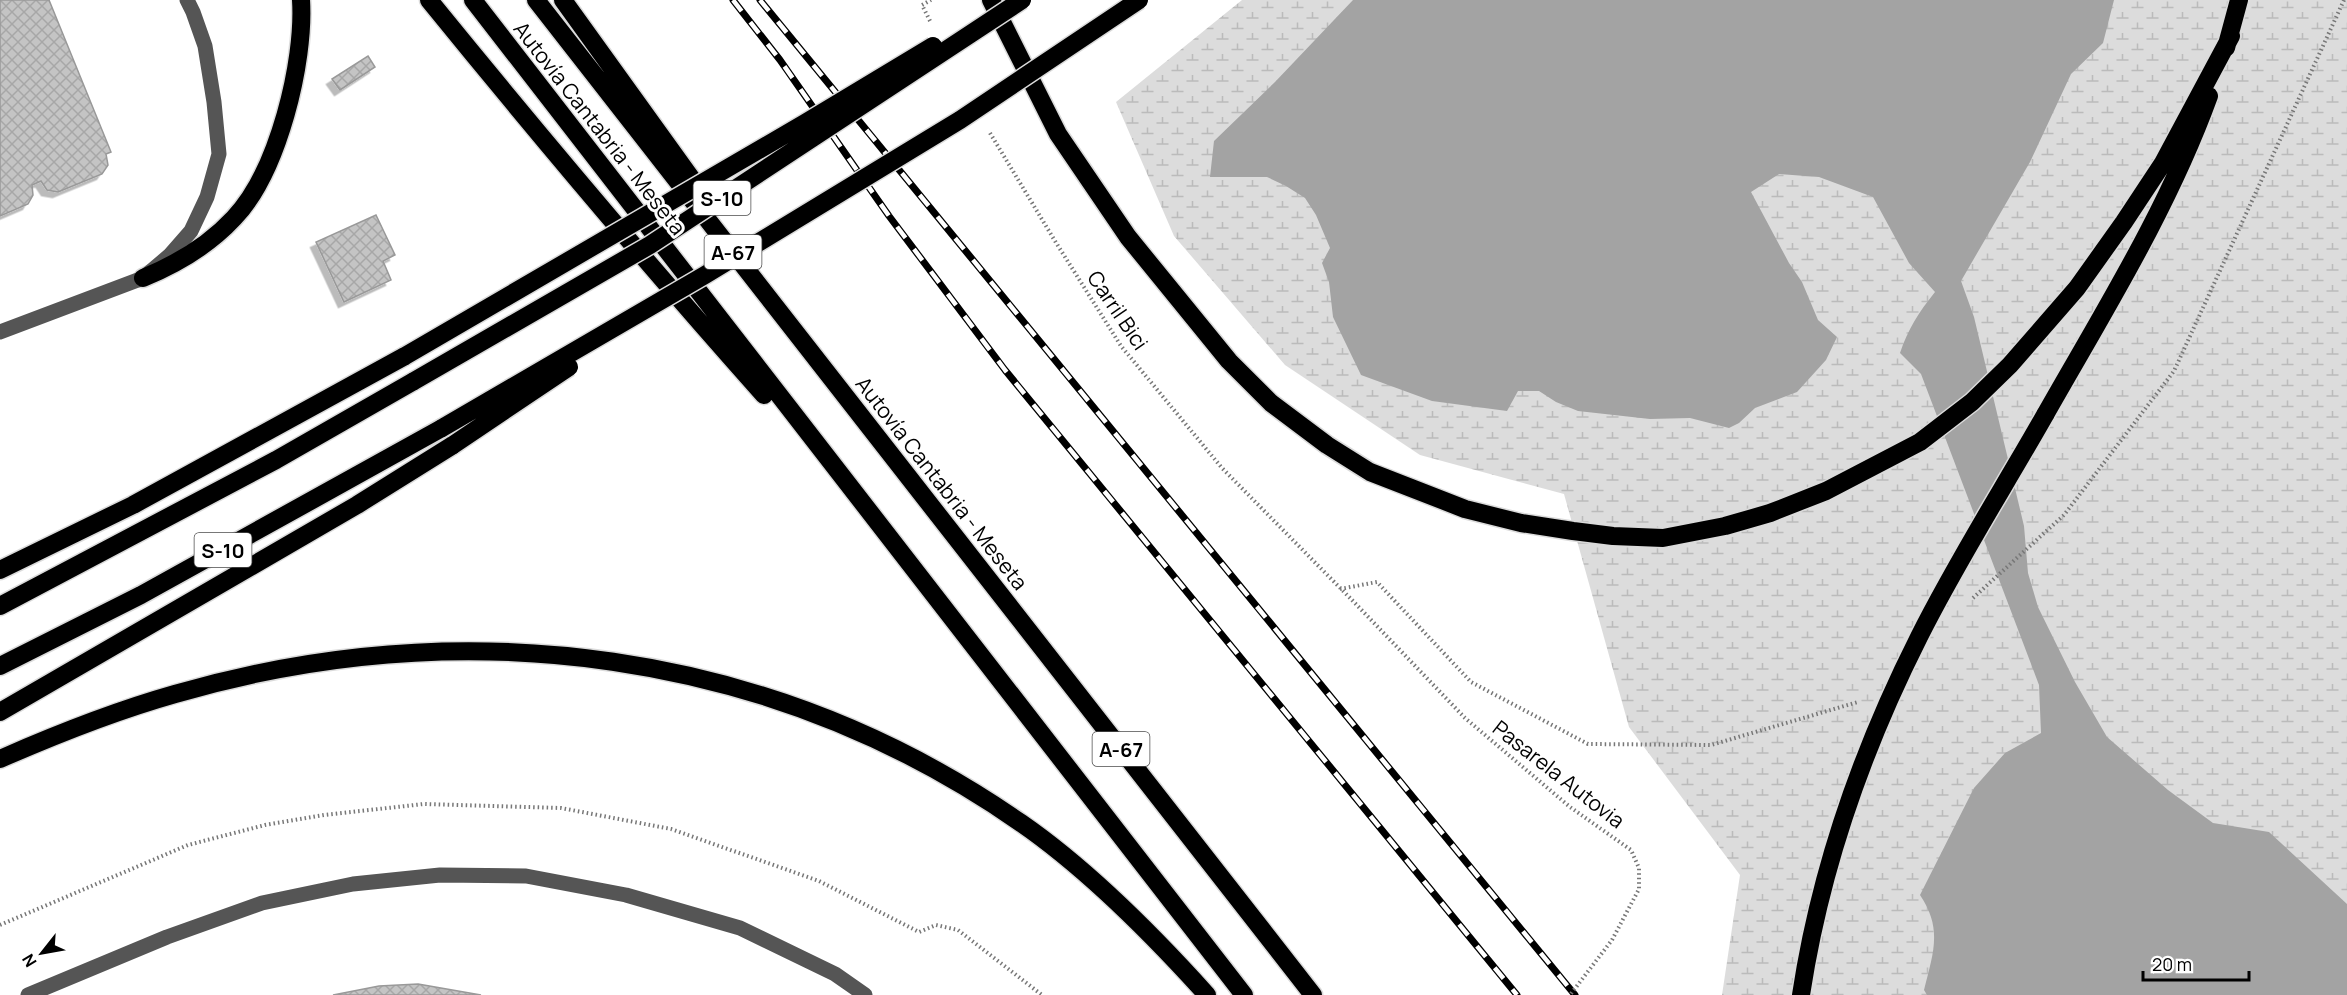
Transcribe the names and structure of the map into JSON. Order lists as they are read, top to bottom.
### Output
{
  "streets": {
    "highway": ["Autovía Cantabria - Meseta", "S-10", "A-67"],
    "path": ["Carril Bici", "Pasarela Autovia"]
  },
  "crossings": [
    ["Carril Bici", "Pasarela Autovia"]
  ],
  "scale_bar": "20 m",
  "north": "bottom left"
}
